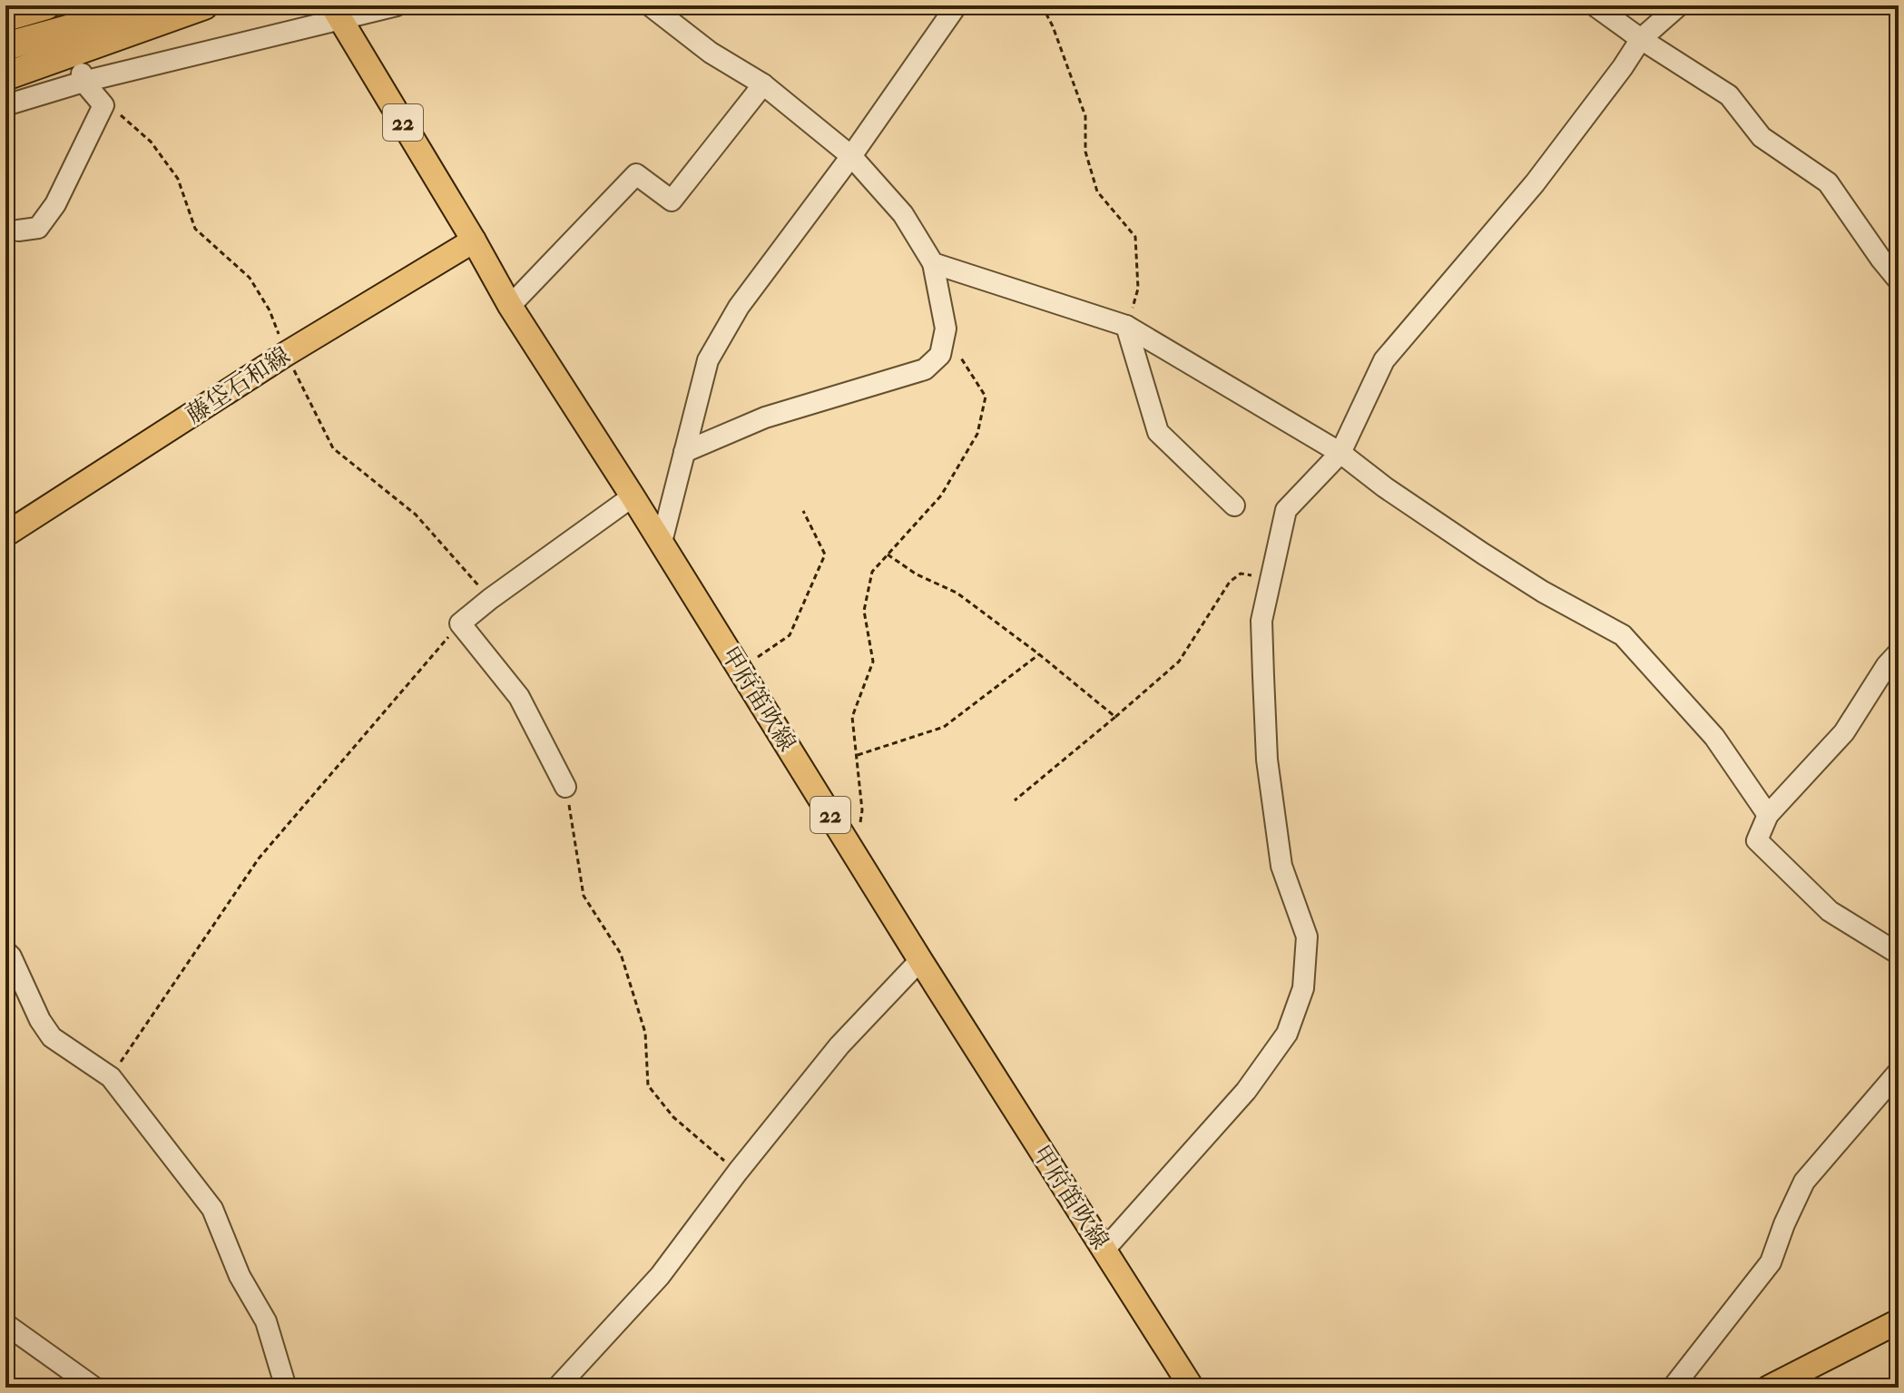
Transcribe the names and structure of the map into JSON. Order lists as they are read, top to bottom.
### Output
{
  "streets": {
    "main road": ["22", "藤垈石和線", "甲府笛吹線"]
  },
  "crossings": [
    ["藤垈石和線", "甲府笛吹線"]
  ]
}
